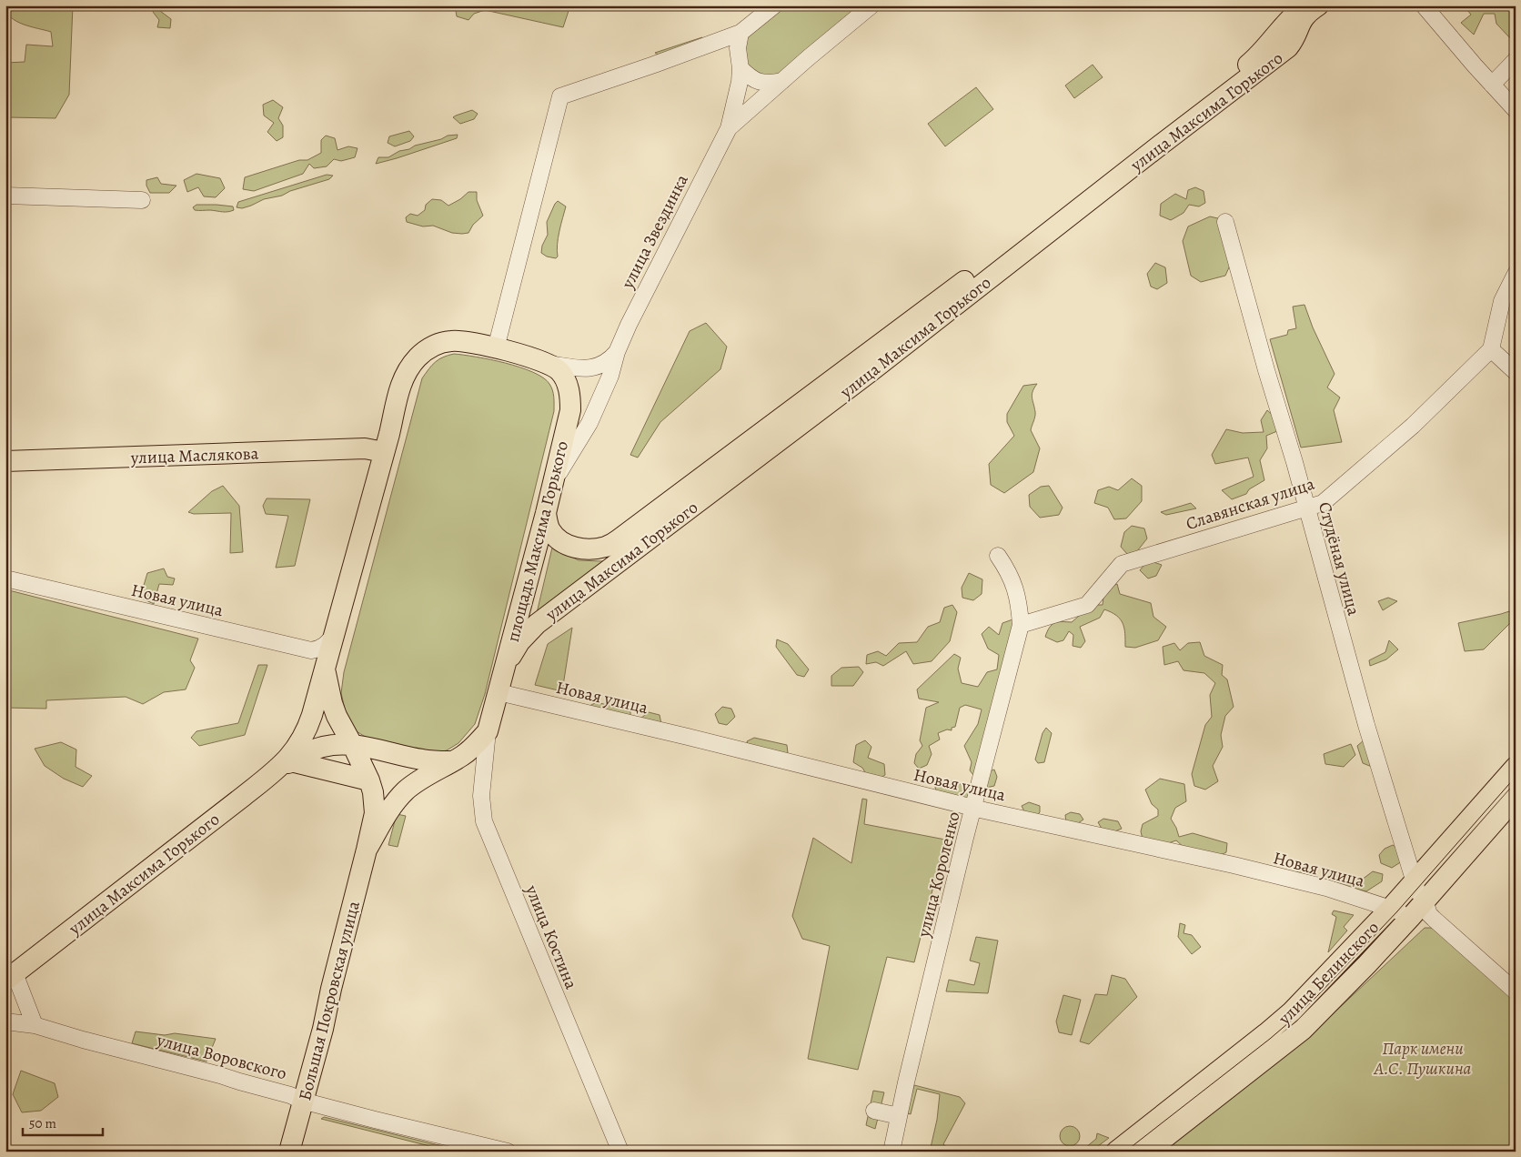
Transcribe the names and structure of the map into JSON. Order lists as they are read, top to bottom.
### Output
{
  "streets": {
    "main road": [
      "улица Максима Горького",
      "улица Маслякова",
      "площадь Максима Горького",
      "улица Белинского",
      "Большая Покровская улица"
    ],
    "street": [
      "улица Звездинка",
      "Славянская улица",
      "Студёная улица",
      "Новая улица",
      "улица Короленко",
      "улица Костина",
      "улица Воровского"
    ]
  },
  "crossings": [
    ["улица Максима Горького", "площадь Максима Горького"],
    ["улица Звездинка", "площадь Максима Горького"],
    ["улица Маслякова", "площадь Максима Горького"],
    ["Славянская улица", "Студёная улица"],
    ["Славянская улица", "улица Короленко"],
    ["площадь Максима Горького", "Новая улица"],
    ["площадь Максима Горького", "улица Костина"],
    ["площадь Максима Горького", "Большая Покровская улица"],
    ["Студёная улица", "Новая улица"],
    ["Студёная улица", "улица Белинского"],
    ["Новая улица", "улица Короленко"],
    ["Новая улица", "улица Белинского"],
    ["Большая Покровская улица", "улица Воровского"]
  ],
  "parks": ["Парк имени А.С. Пушкина"],
  "scale_bar": "50 m"
}
